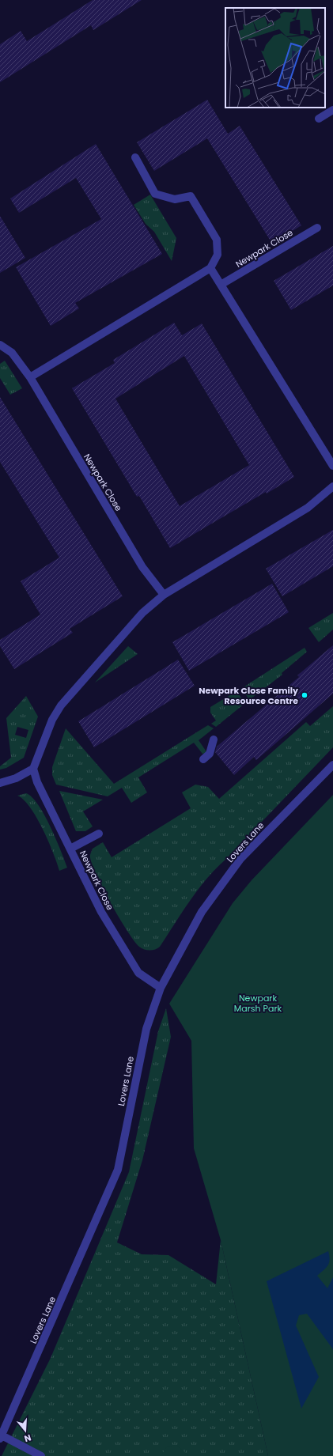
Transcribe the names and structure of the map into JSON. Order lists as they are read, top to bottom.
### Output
{
  "streets": {
    "street": ["Newpark Close", "Lovers Lane"]
  },
  "crossings": [
    ["Newpark Close", "Lovers Lane"]
  ],
  "parks": ["Newpark Marsh Park"],
  "places": ["Newpark Close Family Resource Centre"],
  "north": "bottom"
}
